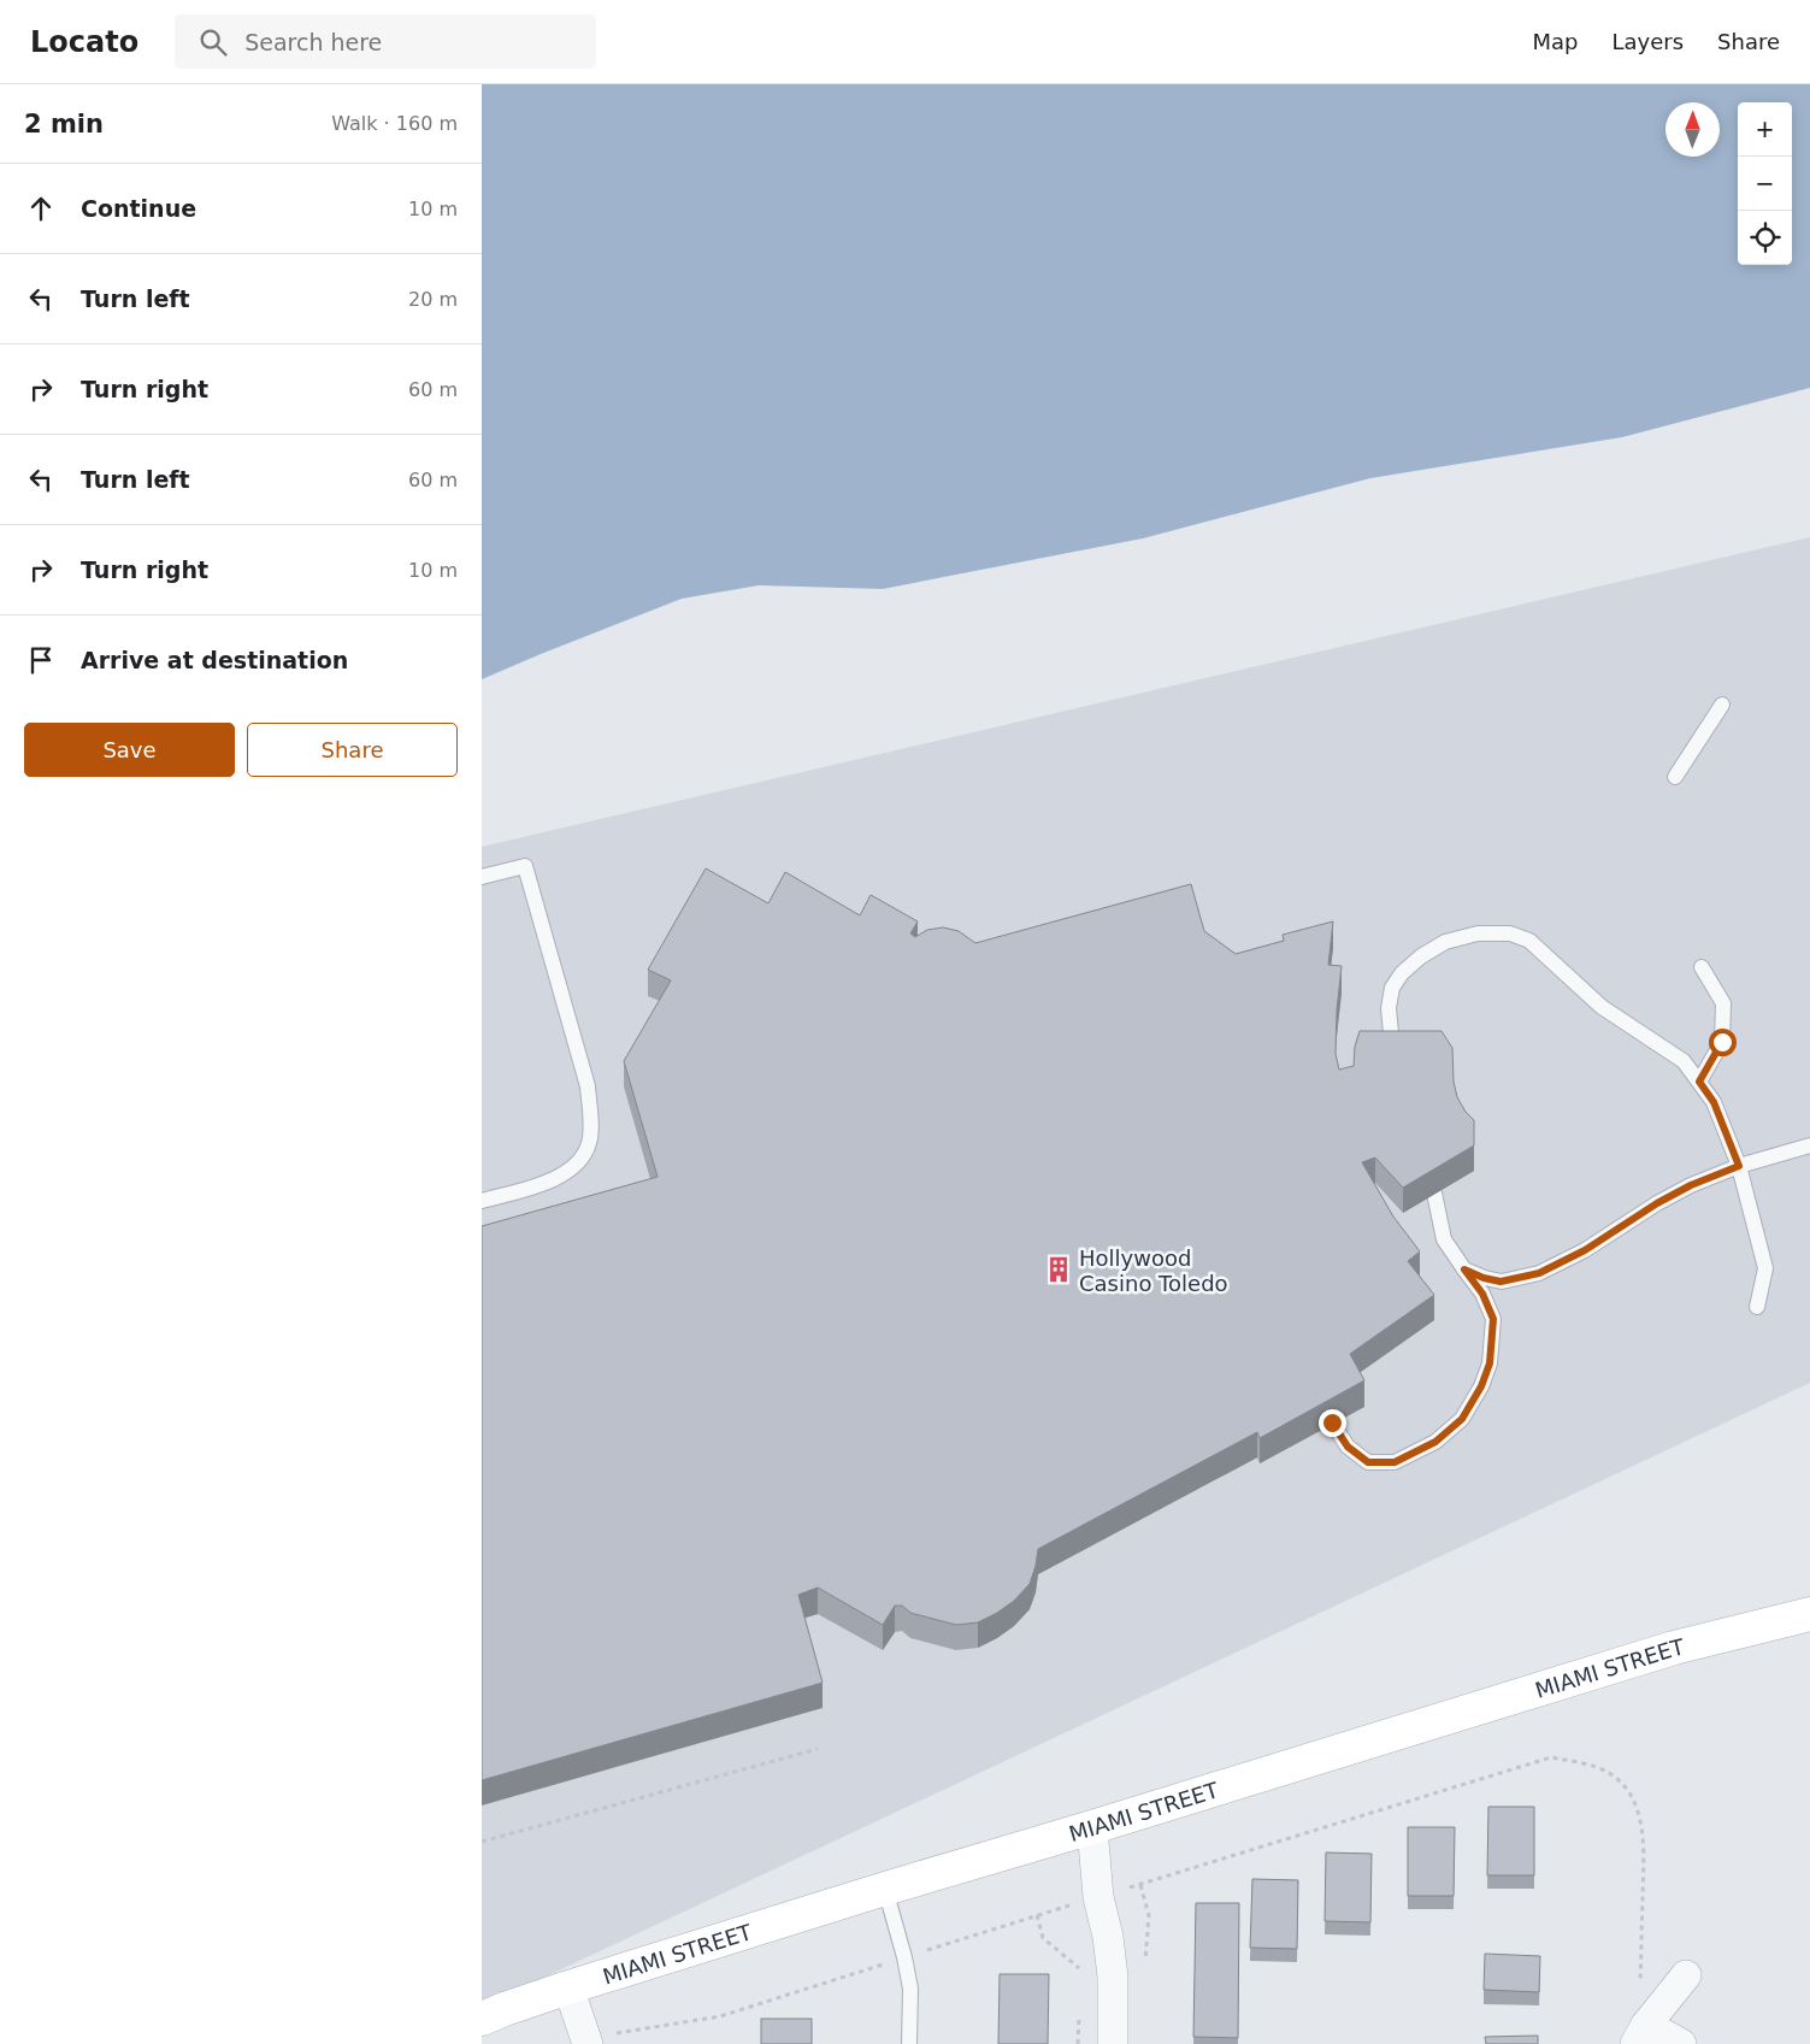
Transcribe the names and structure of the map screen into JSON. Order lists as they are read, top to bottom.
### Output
{
  "streets": {
    "main road": ["MIAMI STREET"]
  },
  "places": {
    "building": ["Hollywood Casino Toledo"]
  },
  "north": "top",
  "page": {
    "header": "Locato",
    "search": "Search here",
    "nav": ["Map", "Layers", "Share"],
    "heading": ["2 min", "Walk · 160 m"],
    "map_buttons": ["+", "−"],
    "list": [
      ["Continue", "10 m"],
      ["Turn left", "20 m"],
      ["Turn right", "60 m"],
      ["Turn left", "60 m"],
      ["Turn right", "10 m"],
      "Arrive at destination"
    ],
    "buttons": ["Save", "Share"]
  }
}
